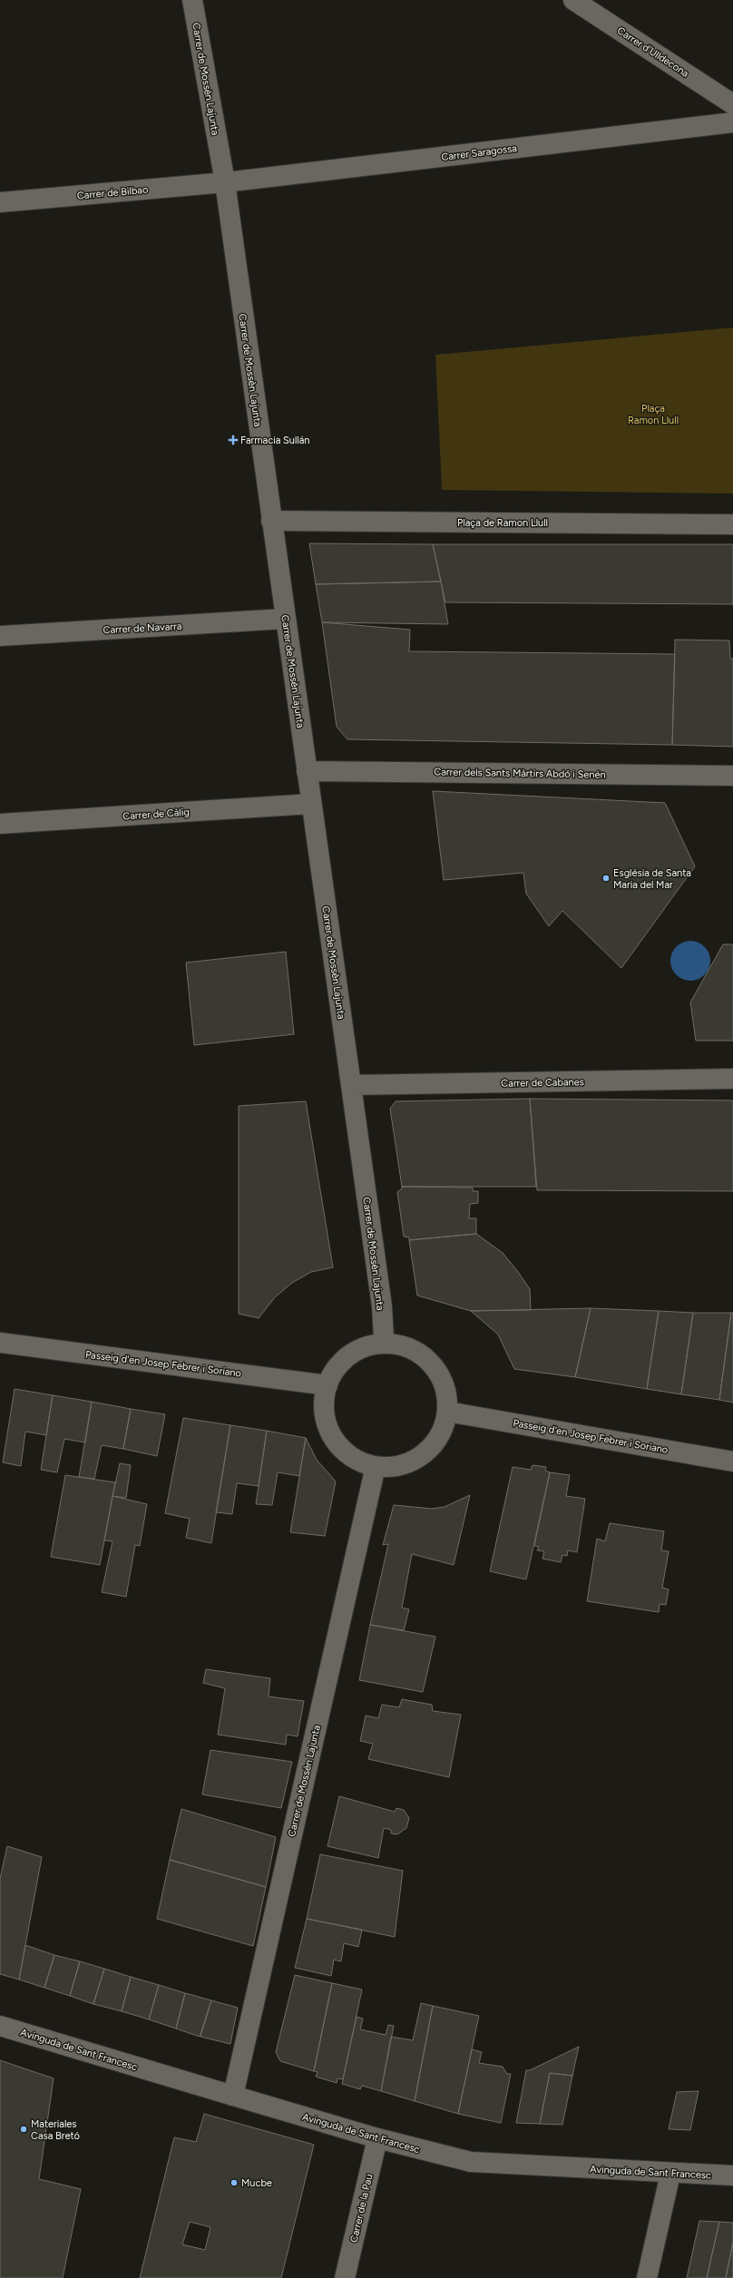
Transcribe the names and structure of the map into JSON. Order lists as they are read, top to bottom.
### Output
{
  "streets": {
    "street": [
      "Carrer d'Ulldecona",
      "Carrer de Mossèn Lajunta",
      "Carrer Saragossa",
      "Carrer de Bilbao",
      "Plaça de Ramon Llull",
      "Carrer de Navarra",
      "Carrer dels Sants Màrtirs Abdó i Senén",
      "Carrer de Càlig",
      "Carrer de Cabanes",
      "Passeig d'en Josep Febrer i Soriano",
      "Avinguda de Sant Francesc",
      "Carrer de la Pau"
    ]
  },
  "crossings": [
    ["Carrer de Mossèn Lajunta", "Carrer Saragossa"],
    ["Carrer de Mossèn Lajunta", "Carrer de Bilbao"],
    ["Carrer de Mossèn Lajunta", "Plaça de Ramon Llull"],
    ["Carrer de Mossèn Lajunta", "Carrer de Navarra"],
    ["Carrer de Mossèn Lajunta", "Carrer dels Sants Màrtirs Abdó i Senén"],
    ["Carrer de Mossèn Lajunta", "Carrer de Càlig"],
    ["Carrer de Mossèn Lajunta", "Carrer de Cabanes"],
    ["Carrer de Mossèn Lajunta", "Passeig d'en Josep Febrer i Soriano"],
    ["Carrer de Mossèn Lajunta", "Avinguda de Sant Francesc"],
    ["Carrer Saragossa", "Carrer de Bilbao"],
    ["Avinguda de Sant Francesc", "Carrer de la Pau"]
  ],
  "parks": ["Plaça Ramon Llull"],
  "places": {
    "health": ["Farmacia Sullán"],
    "other": ["Església de Santa Maria del Mar", "Materiales Casa Bretó", "Mucbe"]
  }
}
